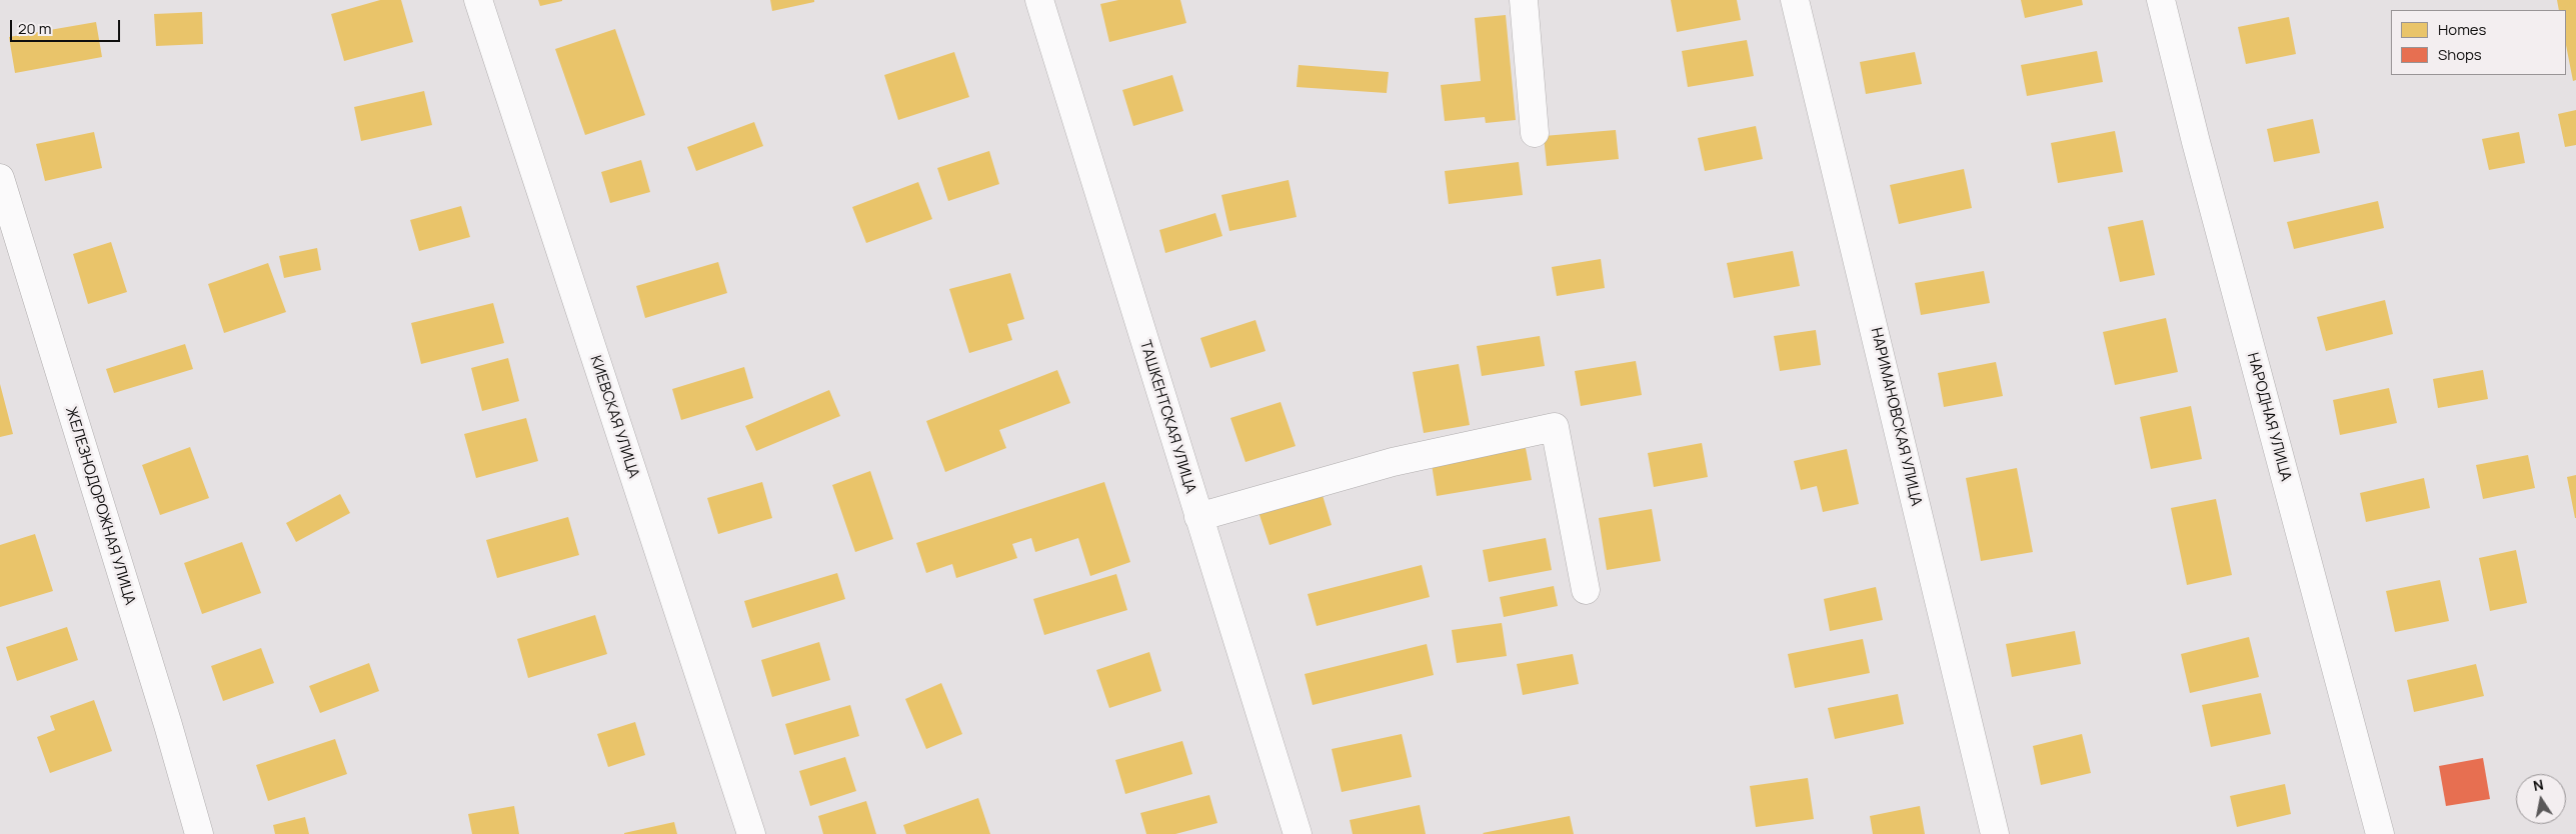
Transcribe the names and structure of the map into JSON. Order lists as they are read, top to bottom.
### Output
{
  "streets": {
    "street": [
      "КИЕВСКАЯ УЛИЦА",
      "ТАШКЕНТСКАЯ УЛИЦА",
      "НАРИМАНОВСКАЯ УЛИЦА",
      "НАРОДНАЯ УЛИЦА",
      "ЖЕЛЕЗНОДОРОЖНАЯ УЛИЦА"
    ]
  },
  "legend": ["Homes", "Shops"],
  "scale_bar": "20 m",
  "north": "top"
}
